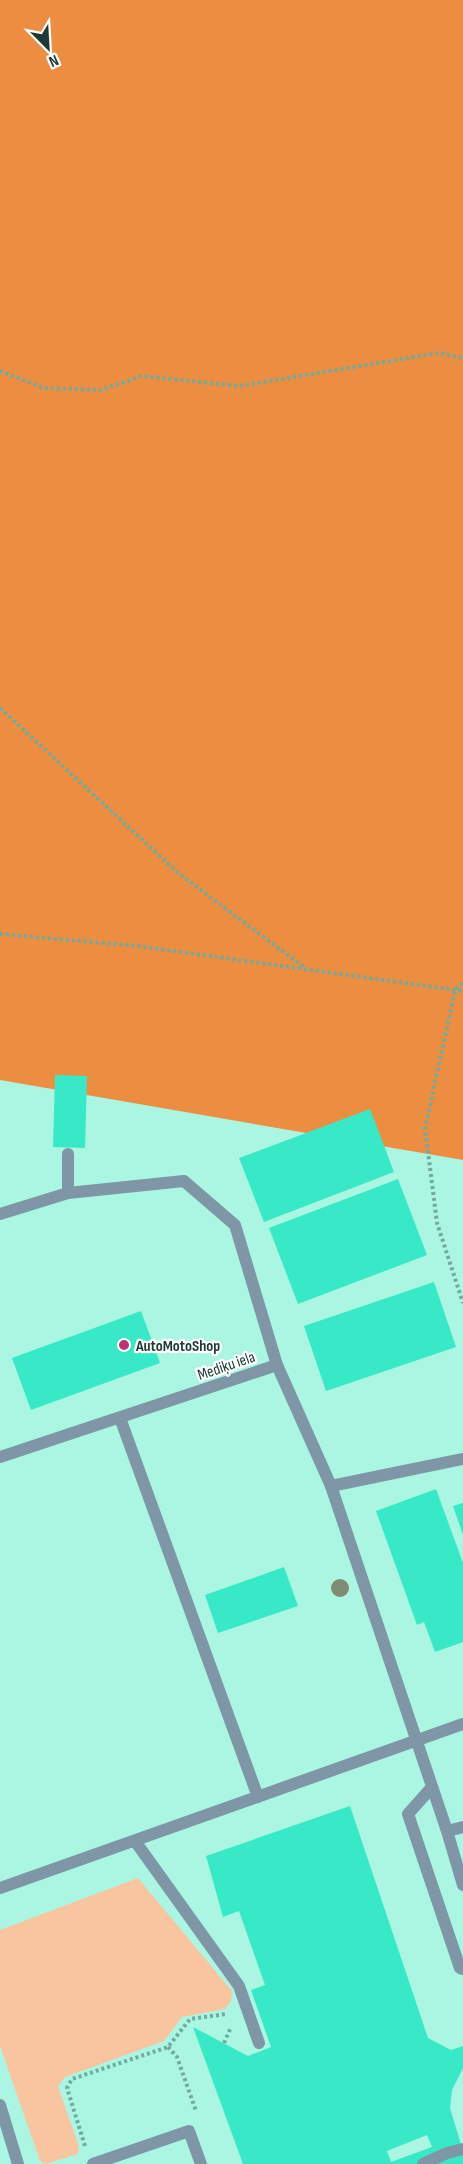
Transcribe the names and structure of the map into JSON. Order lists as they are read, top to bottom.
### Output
{
  "streets": {
    "street": ["Mediķu iela"]
  },
  "places": ["AutoMotoShop"],
  "north": "bottom right"
}
